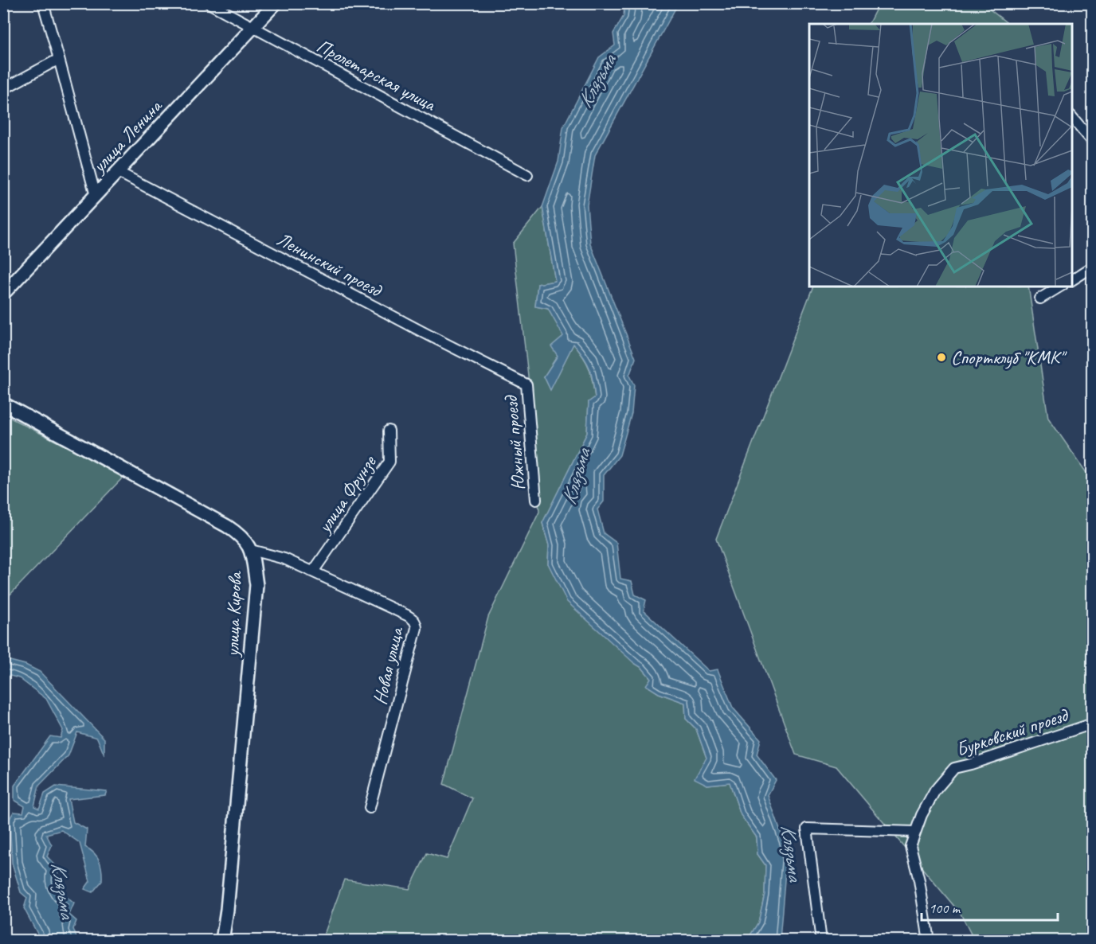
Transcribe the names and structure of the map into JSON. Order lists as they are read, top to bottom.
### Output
{
  "streets": {
    "street": [
      "Пролетарская улица",
      "улица Ленина",
      "Ленинский проезд",
      "Южный проезд",
      "улица Фрунзе",
      "улица Кирова",
      "Новая улица",
      "Бурковский проезд"
    ]
  },
  "crossings": [
    ["Пролетарская улица", "улица Ленина"],
    ["улица Ленина", "Ленинский проезд"],
    ["Ленинский проезд", "Южный проезд"],
    ["улица Фрунзе", "Новая улица"],
    ["улица Кирова", "Новая улица"]
  ],
  "water": ["Клязьма"],
  "places": ["Спортклуб \"КМК\""],
  "scale_bar": "100 m"
}
